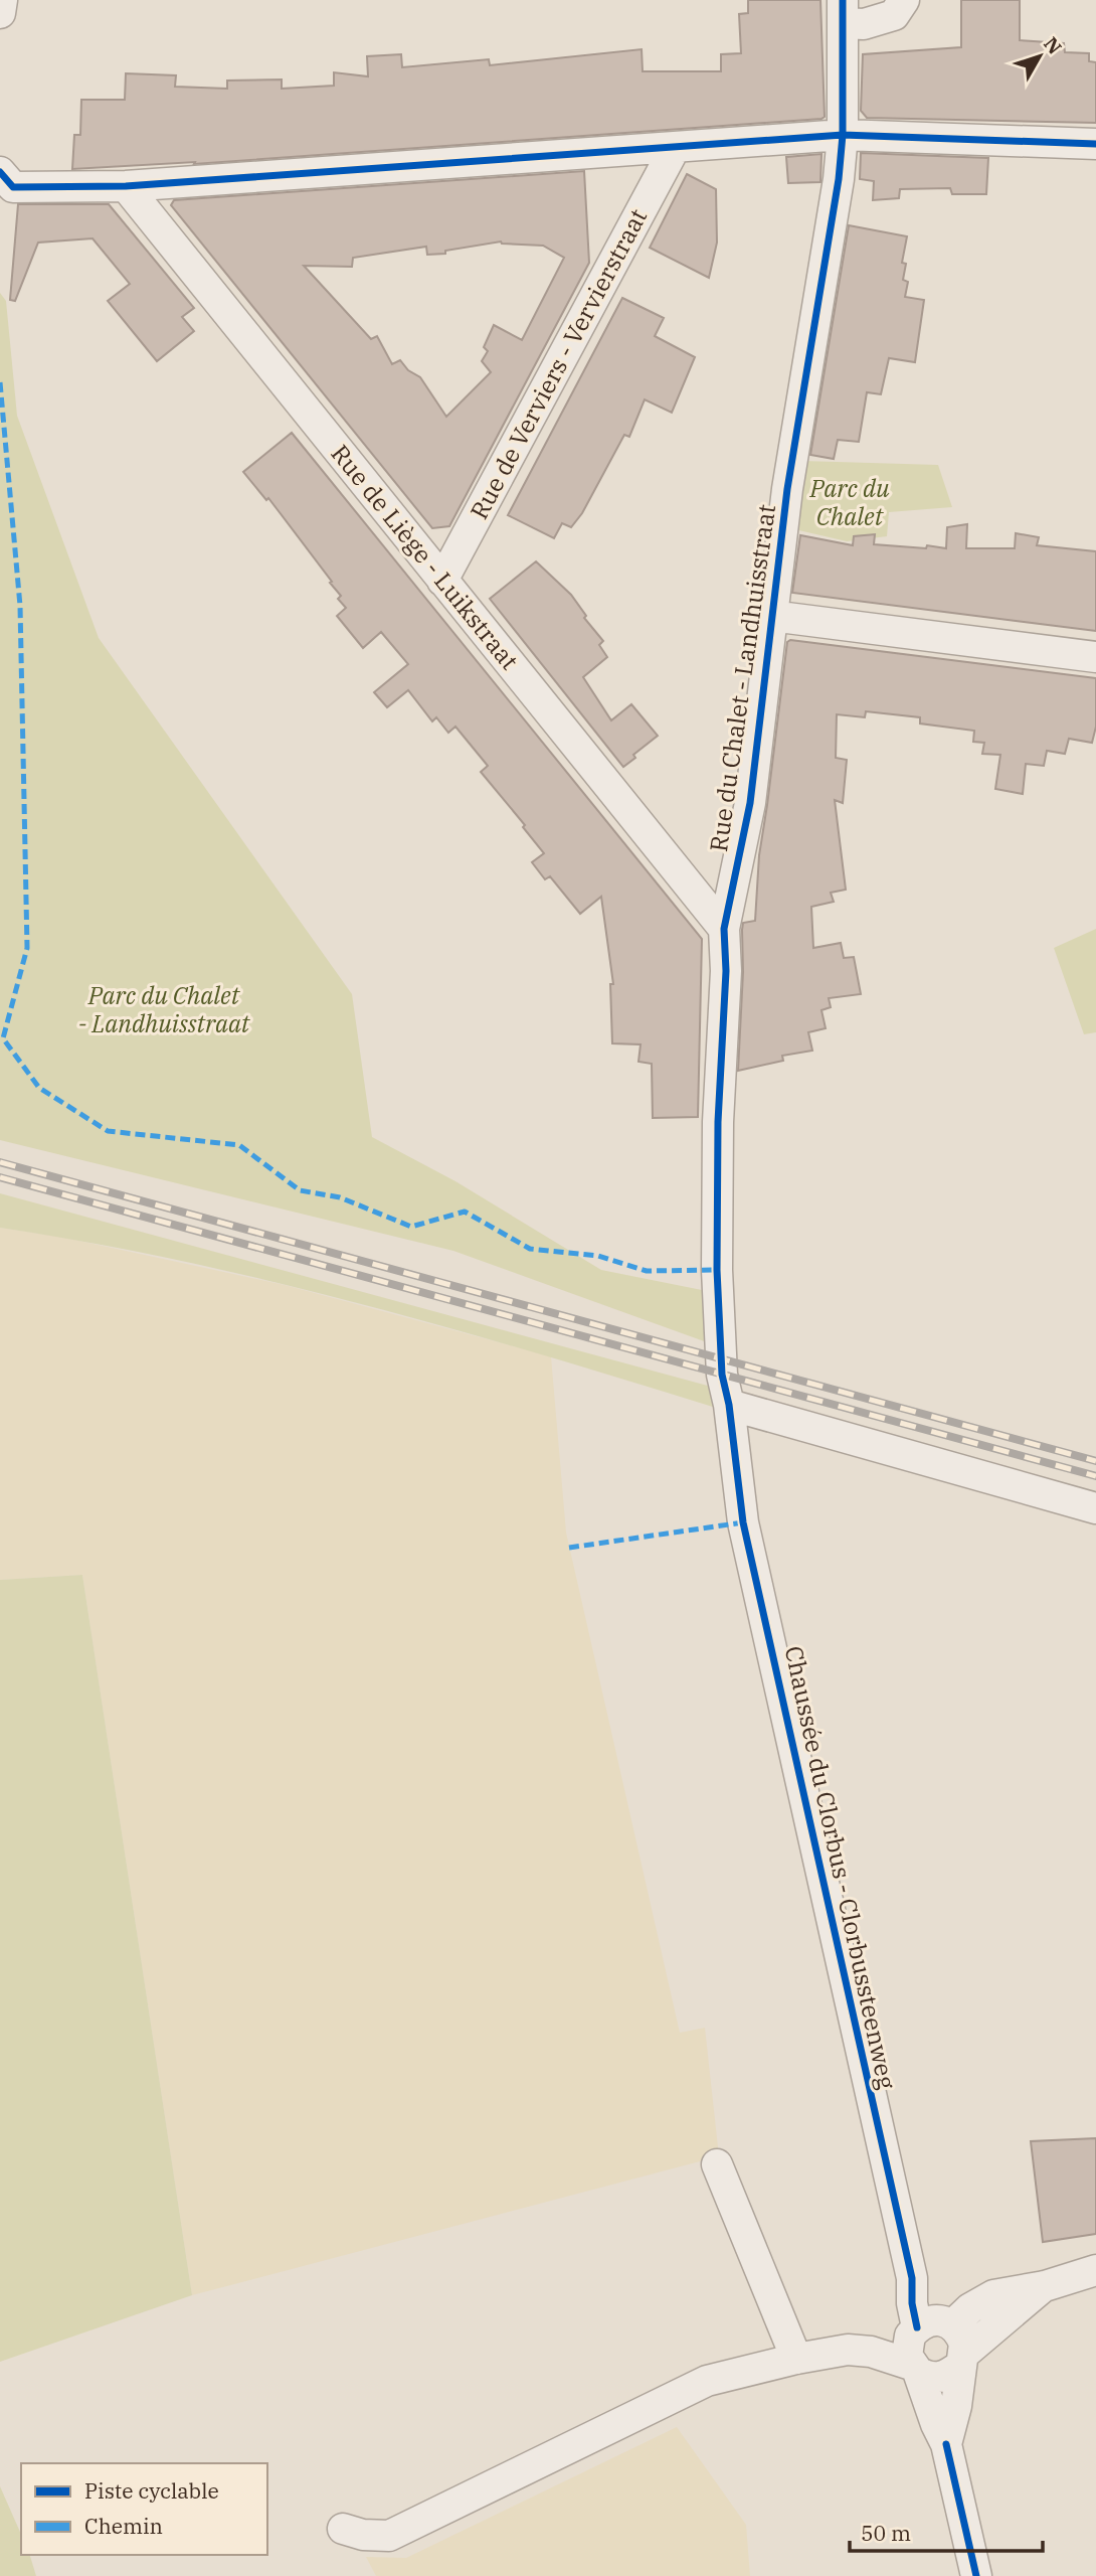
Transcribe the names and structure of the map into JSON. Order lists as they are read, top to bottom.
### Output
{
  "streets": {
    "street": [
      "Rue de Verviers - Vervierstraat",
      "Rue de Liège - Luikstraat",
      "Rue du Chalet - Landhuisstraat",
      "Chaussée du Clorbus - Clorbussteenweg"
    ]
  },
  "crossings": [
    ["Rue de Verviers - Vervierstraat", "Rue de Liège - Luikstraat"],
    ["Rue de Liège - Luikstraat", "Rue du Chalet - Landhuisstraat"],
    ["Rue du Chalet - Landhuisstraat", "Chaussée du Clorbus - Clorbussteenweg"]
  ],
  "parks": ["Parc du Chalet", "Parc du Chalet - Landhuisstraat"],
  "legend": ["Piste cyclable", "Chemin"],
  "scale_bar": "50 m",
  "north": "top right"
}
